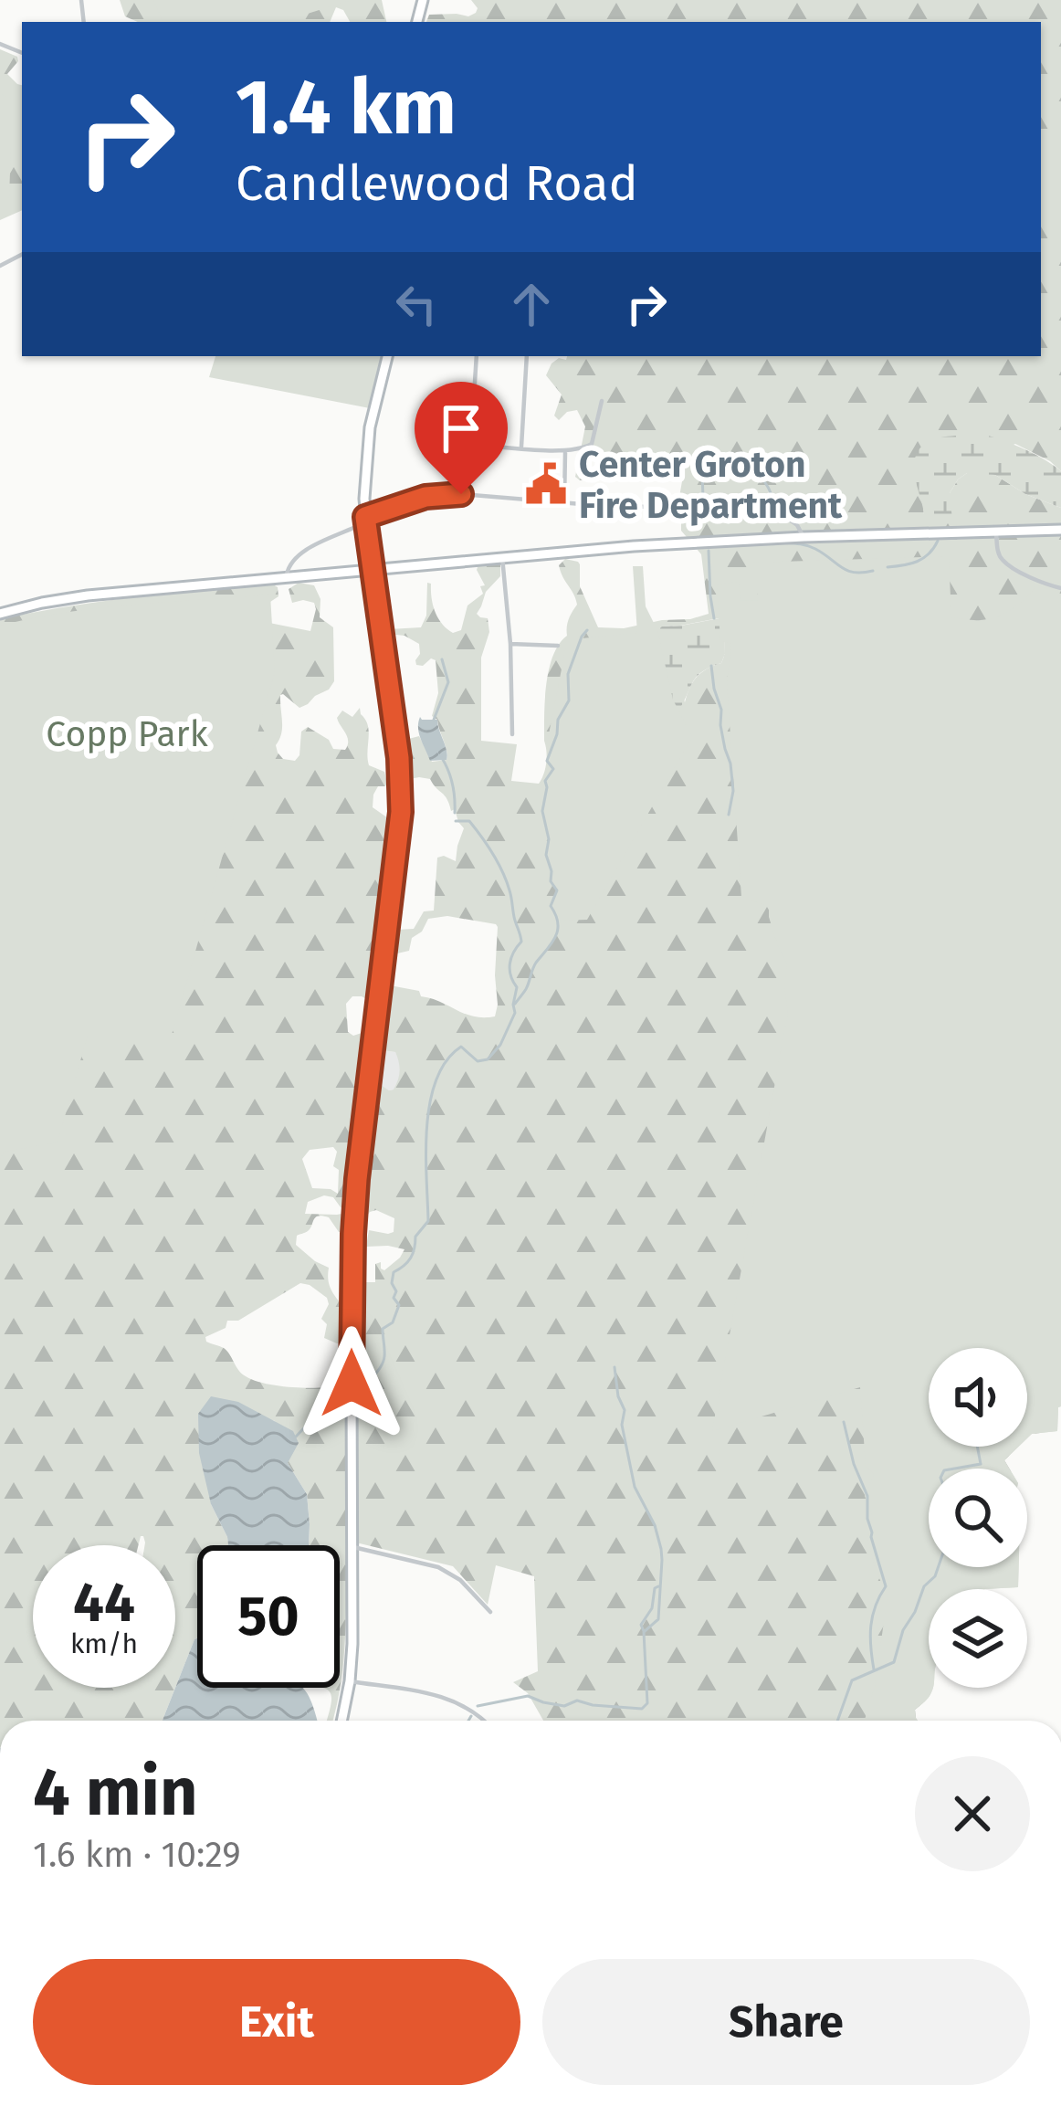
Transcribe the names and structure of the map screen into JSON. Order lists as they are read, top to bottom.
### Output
{
  "parks": ["Copp Park"],
  "places": {
    "public building": ["Center Groton Fire Department"]
  },
  "page": {
    "turn": ["1.4 km", "Candlewood Road"],
    "speed": "44 km/h",
    "limit": "50",
    "heading": ["4 min", "1.6 km · 10:29"],
    "buttons": ["Exit", "Share"]
  }
}
